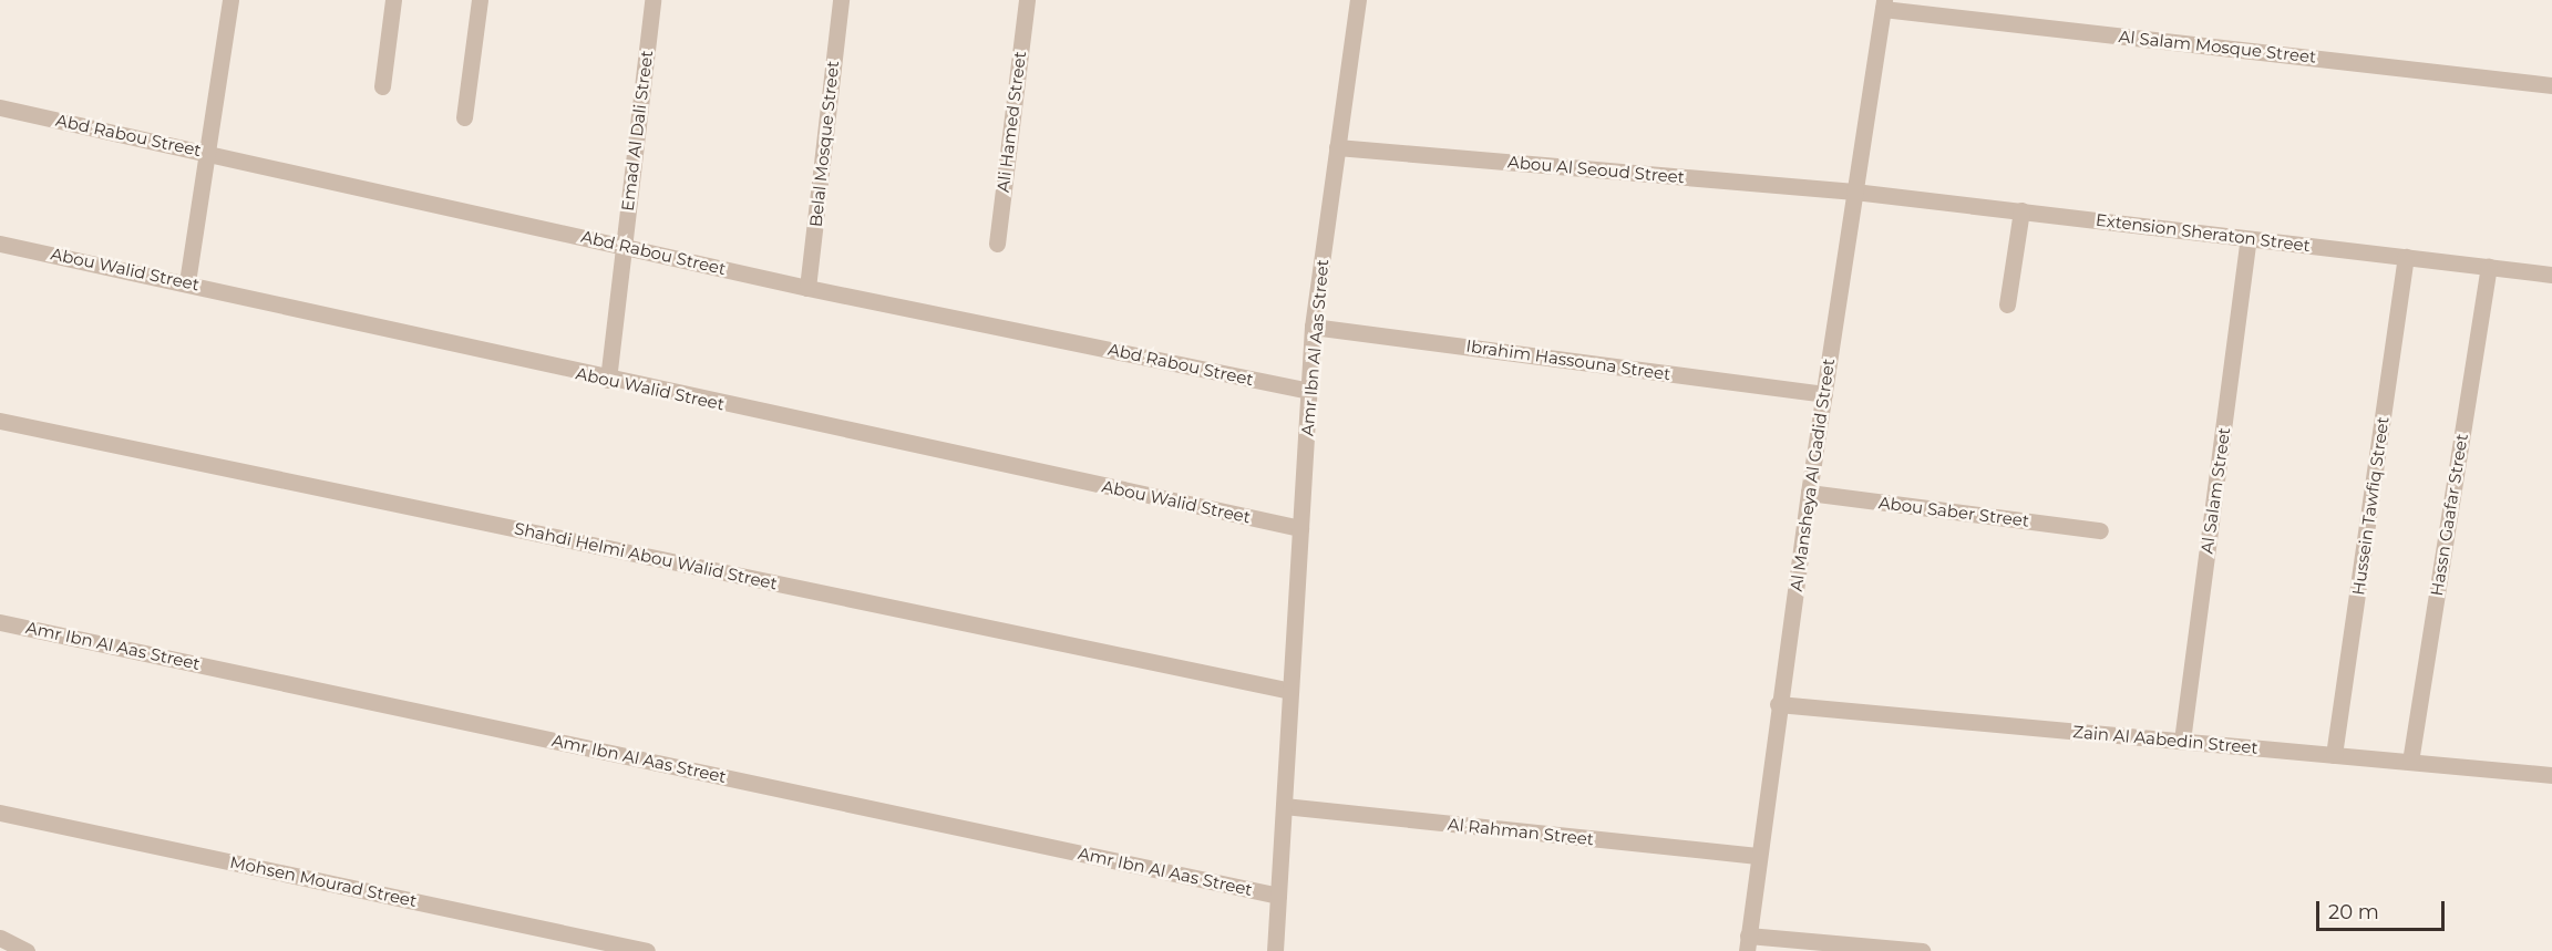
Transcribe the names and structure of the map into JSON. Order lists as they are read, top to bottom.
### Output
{
  "streets": {
    "street": [
      "Al Salam Mosque Street",
      "Ali Hamed Street",
      "Emad Al Dali Street",
      "Abd Rabou Street",
      "Belal Mosque Street",
      "Abou Al Seoud Street",
      "Extension Sheraton Street",
      "Abou Walid Street",
      "Amr Ibn Al Aas Street",
      "Ibrahim Hassouna Street",
      "Al Mansheya Al Gadid Street",
      "Al Salam Street",
      "Hussein Tawfiq Street",
      "Abou Saber Street",
      "Hassn Gaafar Street",
      "Shahdi Helmi Abou Walid Street",
      "Zain Al Aabedin Street",
      "Al Rahman Street",
      "Mohsen Mourad Street"
    ]
  },
  "crossings": [
    ["Al Salam Mosque Street", "Al Mansheya Al Gadid Street"],
    ["Emad Al Dali Street", "Abd Rabou Street"],
    ["Emad Al Dali Street", "Abou Walid Street"],
    ["Abd Rabou Street", "Belal Mosque Street"],
    ["Abd Rabou Street", "Amr Ibn Al Aas Street"],
    ["Abou Al Seoud Street", "Extension Sheraton Street"],
    ["Abou Al Seoud Street", "Amr Ibn Al Aas Street"],
    ["Abou Al Seoud Street", "Al Mansheya Al Gadid Street"],
    ["Extension Sheraton Street", "Al Mansheya Al Gadid Street"],
    ["Extension Sheraton Street", "Al Salam Street"],
    ["Extension Sheraton Street", "Hussein Tawfiq Street"],
    ["Extension Sheraton Street", "Hassn Gaafar Street"],
    ["Abou Walid Street", "Amr Ibn Al Aas Street"],
    ["Amr Ibn Al Aas Street", "Ibrahim Hassouna Street"],
    ["Amr Ibn Al Aas Street", "Shahdi Helmi Abou Walid Street"],
    ["Amr Ibn Al Aas Street", "Al Rahman Street"],
    ["Ibrahim Hassouna Street", "Al Mansheya Al Gadid Street"],
    ["Al Mansheya Al Gadid Street", "Abou Saber Street"],
    ["Al Mansheya Al Gadid Street", "Zain Al Aabedin Street"],
    ["Al Mansheya Al Gadid Street", "Al Rahman Street"],
    ["Al Salam Street", "Zain Al Aabedin Street"],
    ["Hussein Tawfiq Street", "Zain Al Aabedin Street"],
    ["Hassn Gaafar Street", "Zain Al Aabedin Street"]
  ],
  "scale_bar": "20 m"
}
